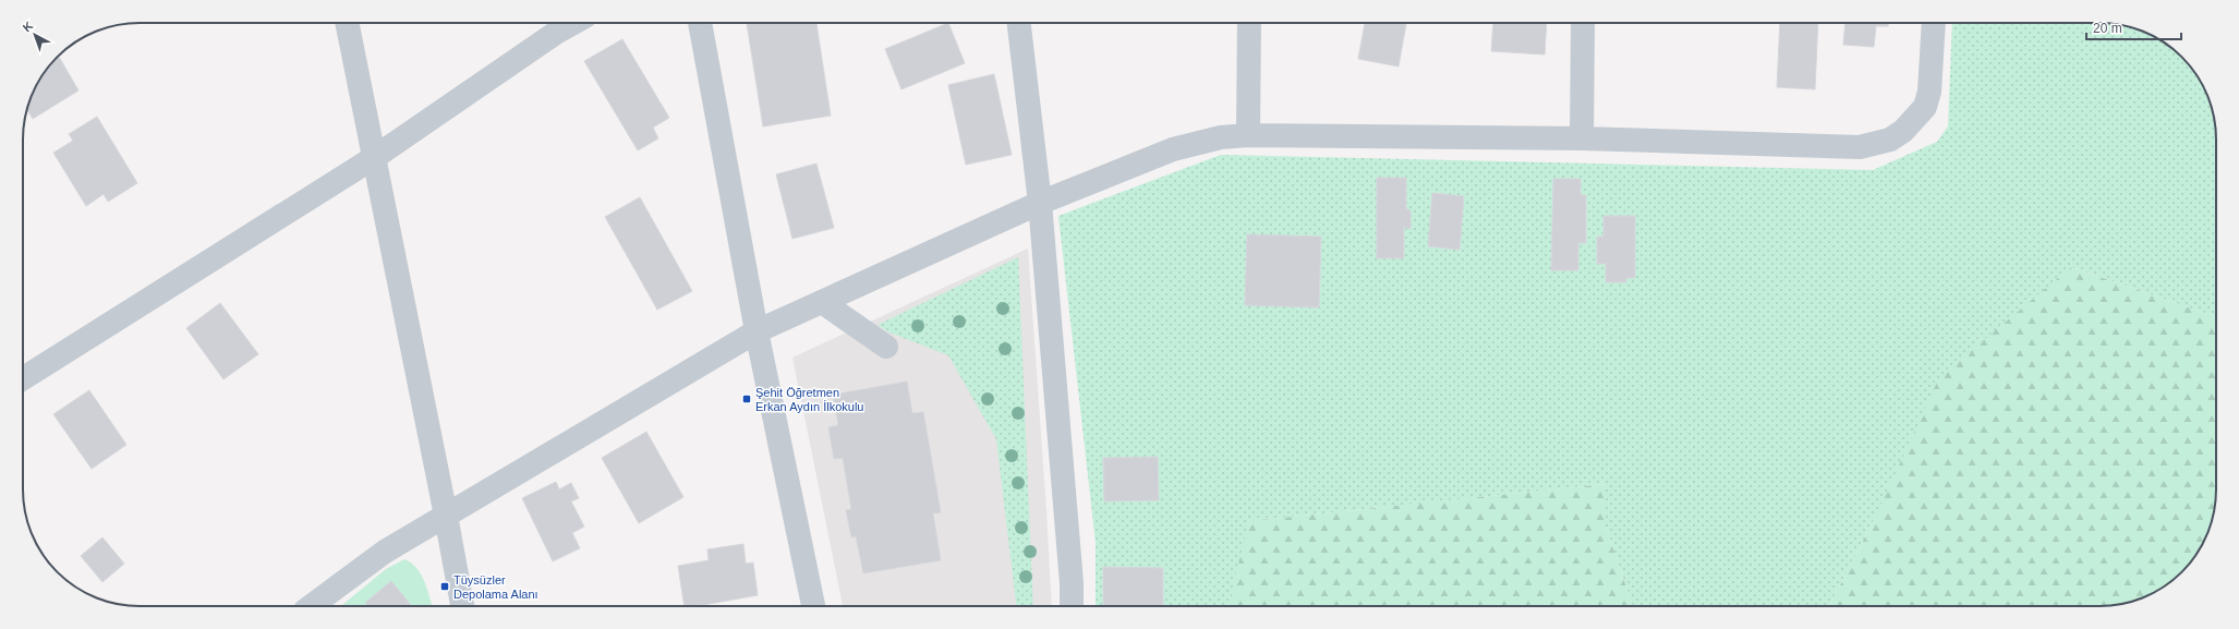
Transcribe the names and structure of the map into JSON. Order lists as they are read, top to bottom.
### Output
{
  "places": {
    "transit": ["Şehit Öğretmen Erkan Aydın İlkokulu", "Tüysüzler Depolama Alanı"]
  },
  "scale_bar": "20 m",
  "north": "top left"
}
